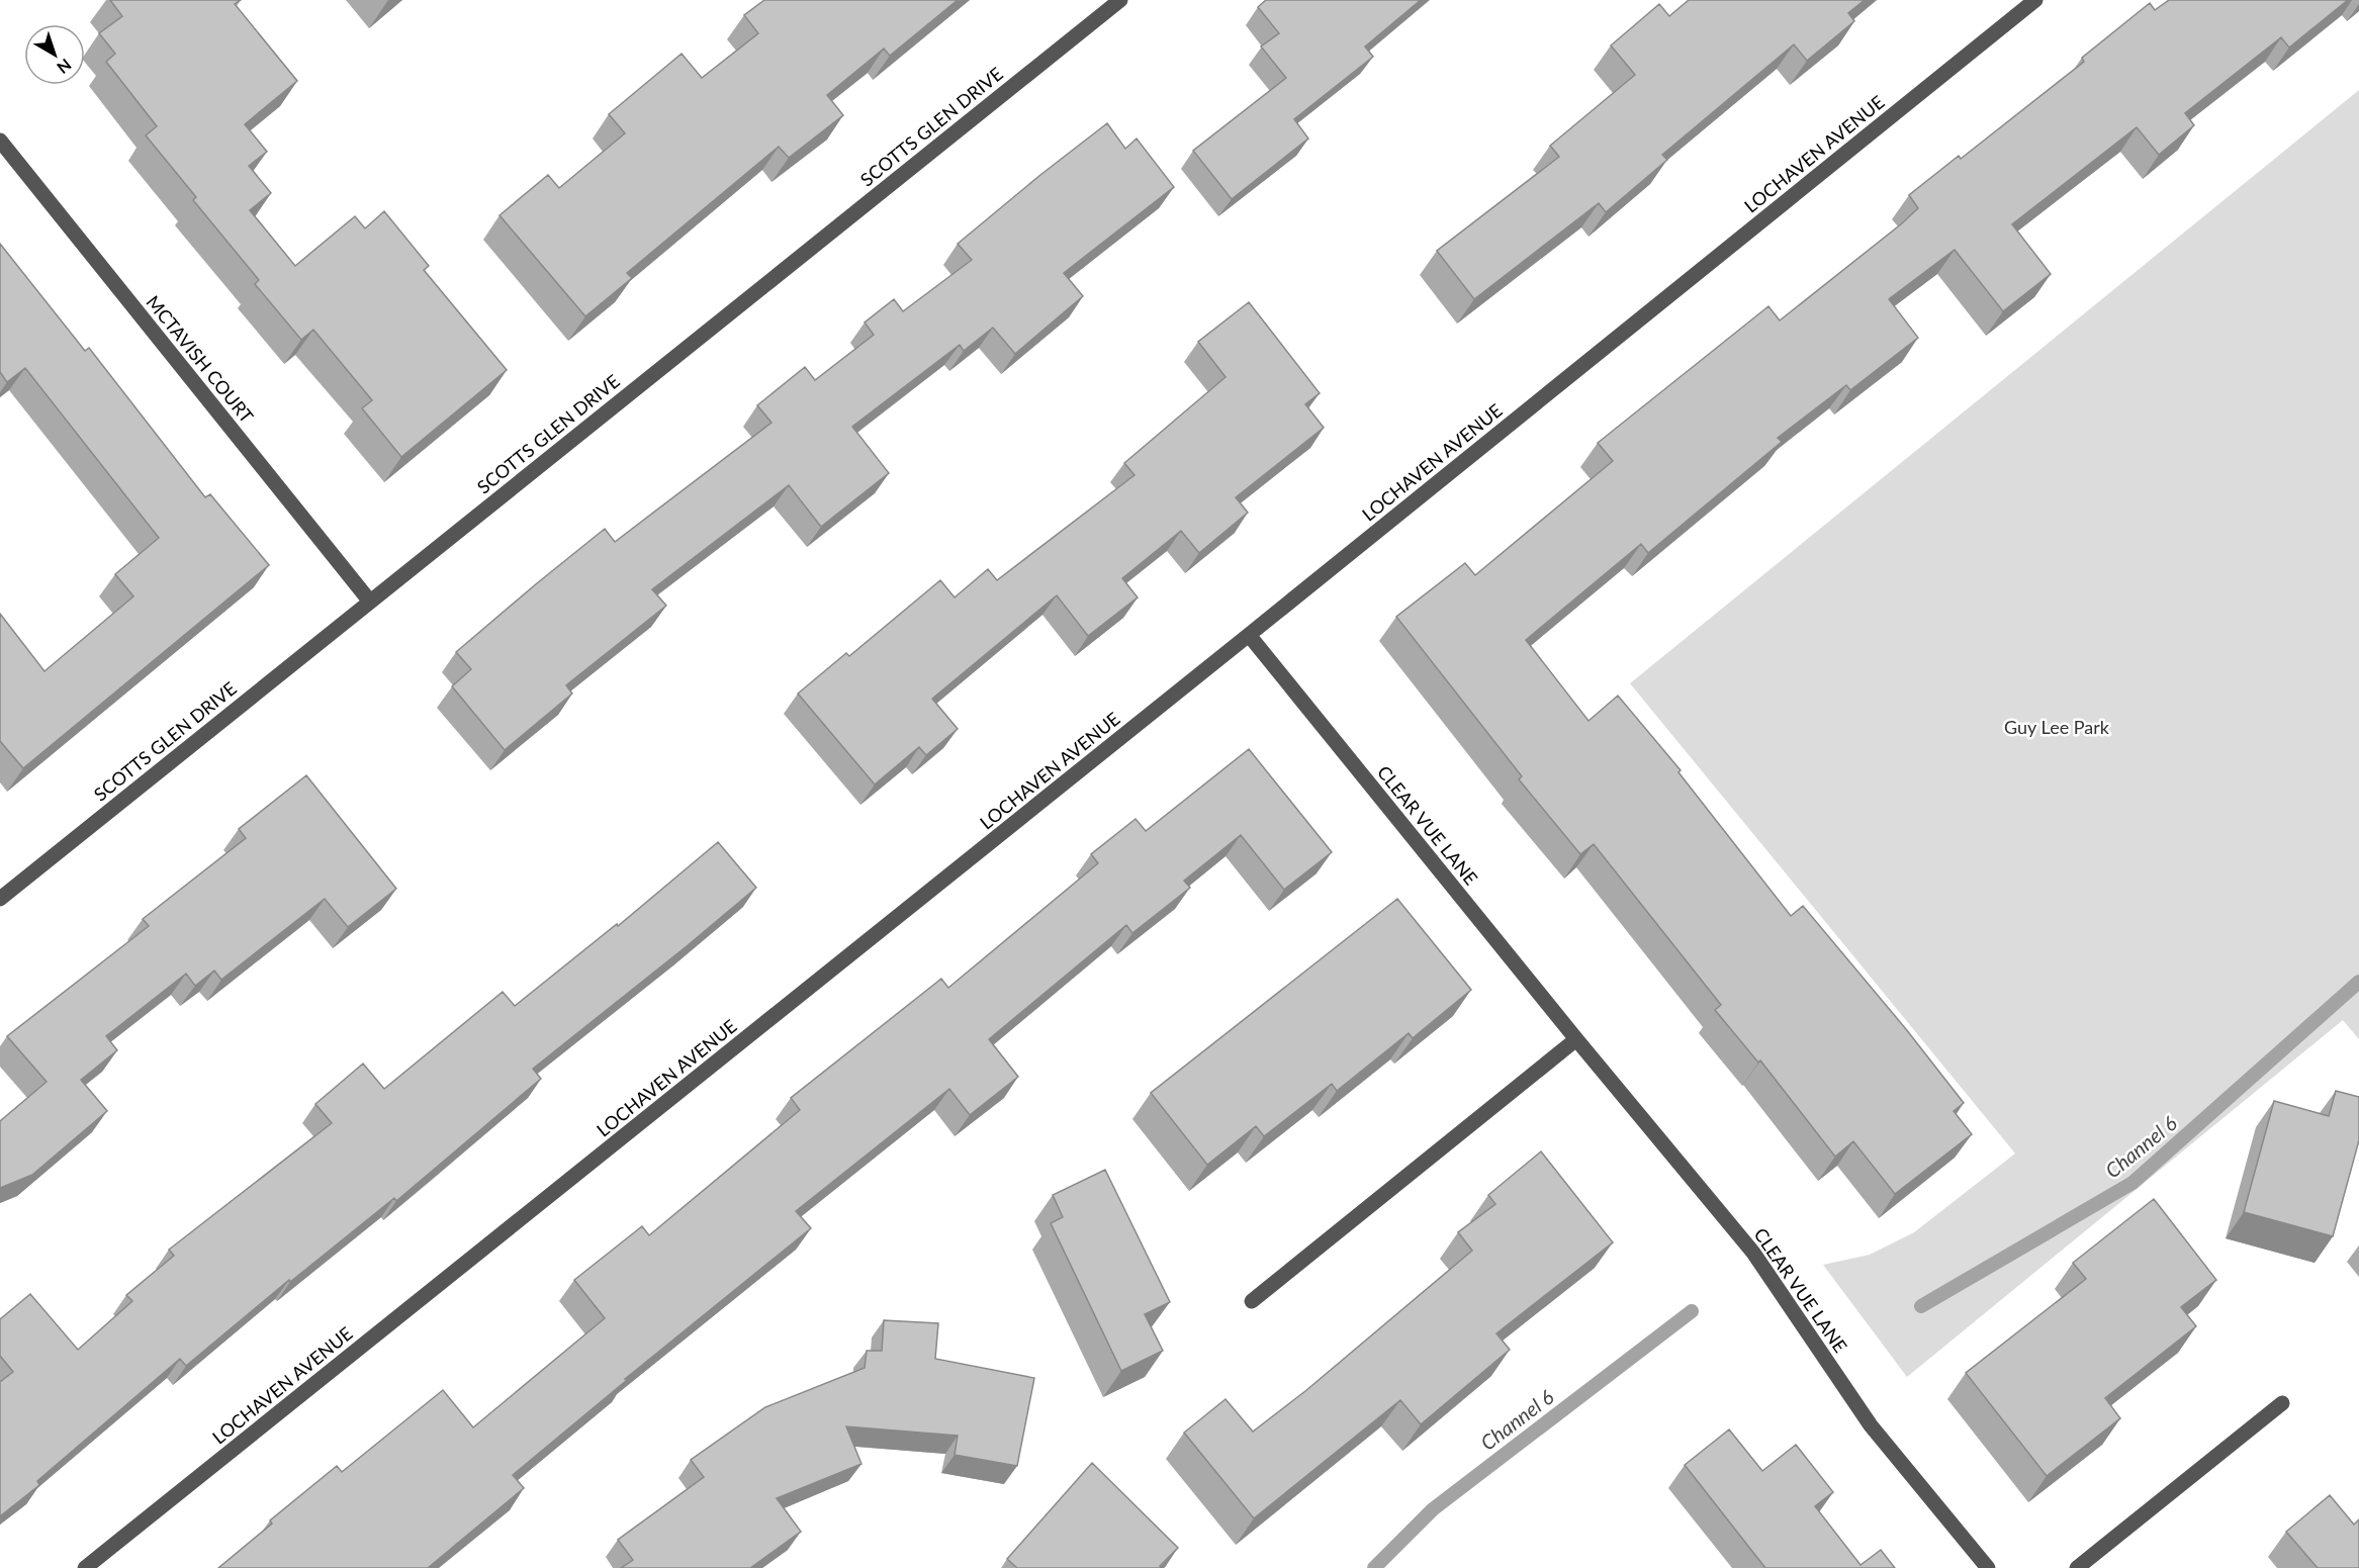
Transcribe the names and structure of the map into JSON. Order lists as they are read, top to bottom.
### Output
{
  "streets": {
    "street": [
      "SCOTTS GLEN DRIVE",
      "LOCHAVEN AVENUE",
      "MCTAVISH COURT",
      "CLEAR VUE LANE"
    ]
  },
  "crossings": [
    ["SCOTTS GLEN DRIVE", "MCTAVISH COURT"],
    ["LOCHAVEN AVENUE", "CLEAR VUE LANE"]
  ],
  "water": ["Channel 6"],
  "parks": ["Guy Lee Park"],
  "north": "bottom right"
}
